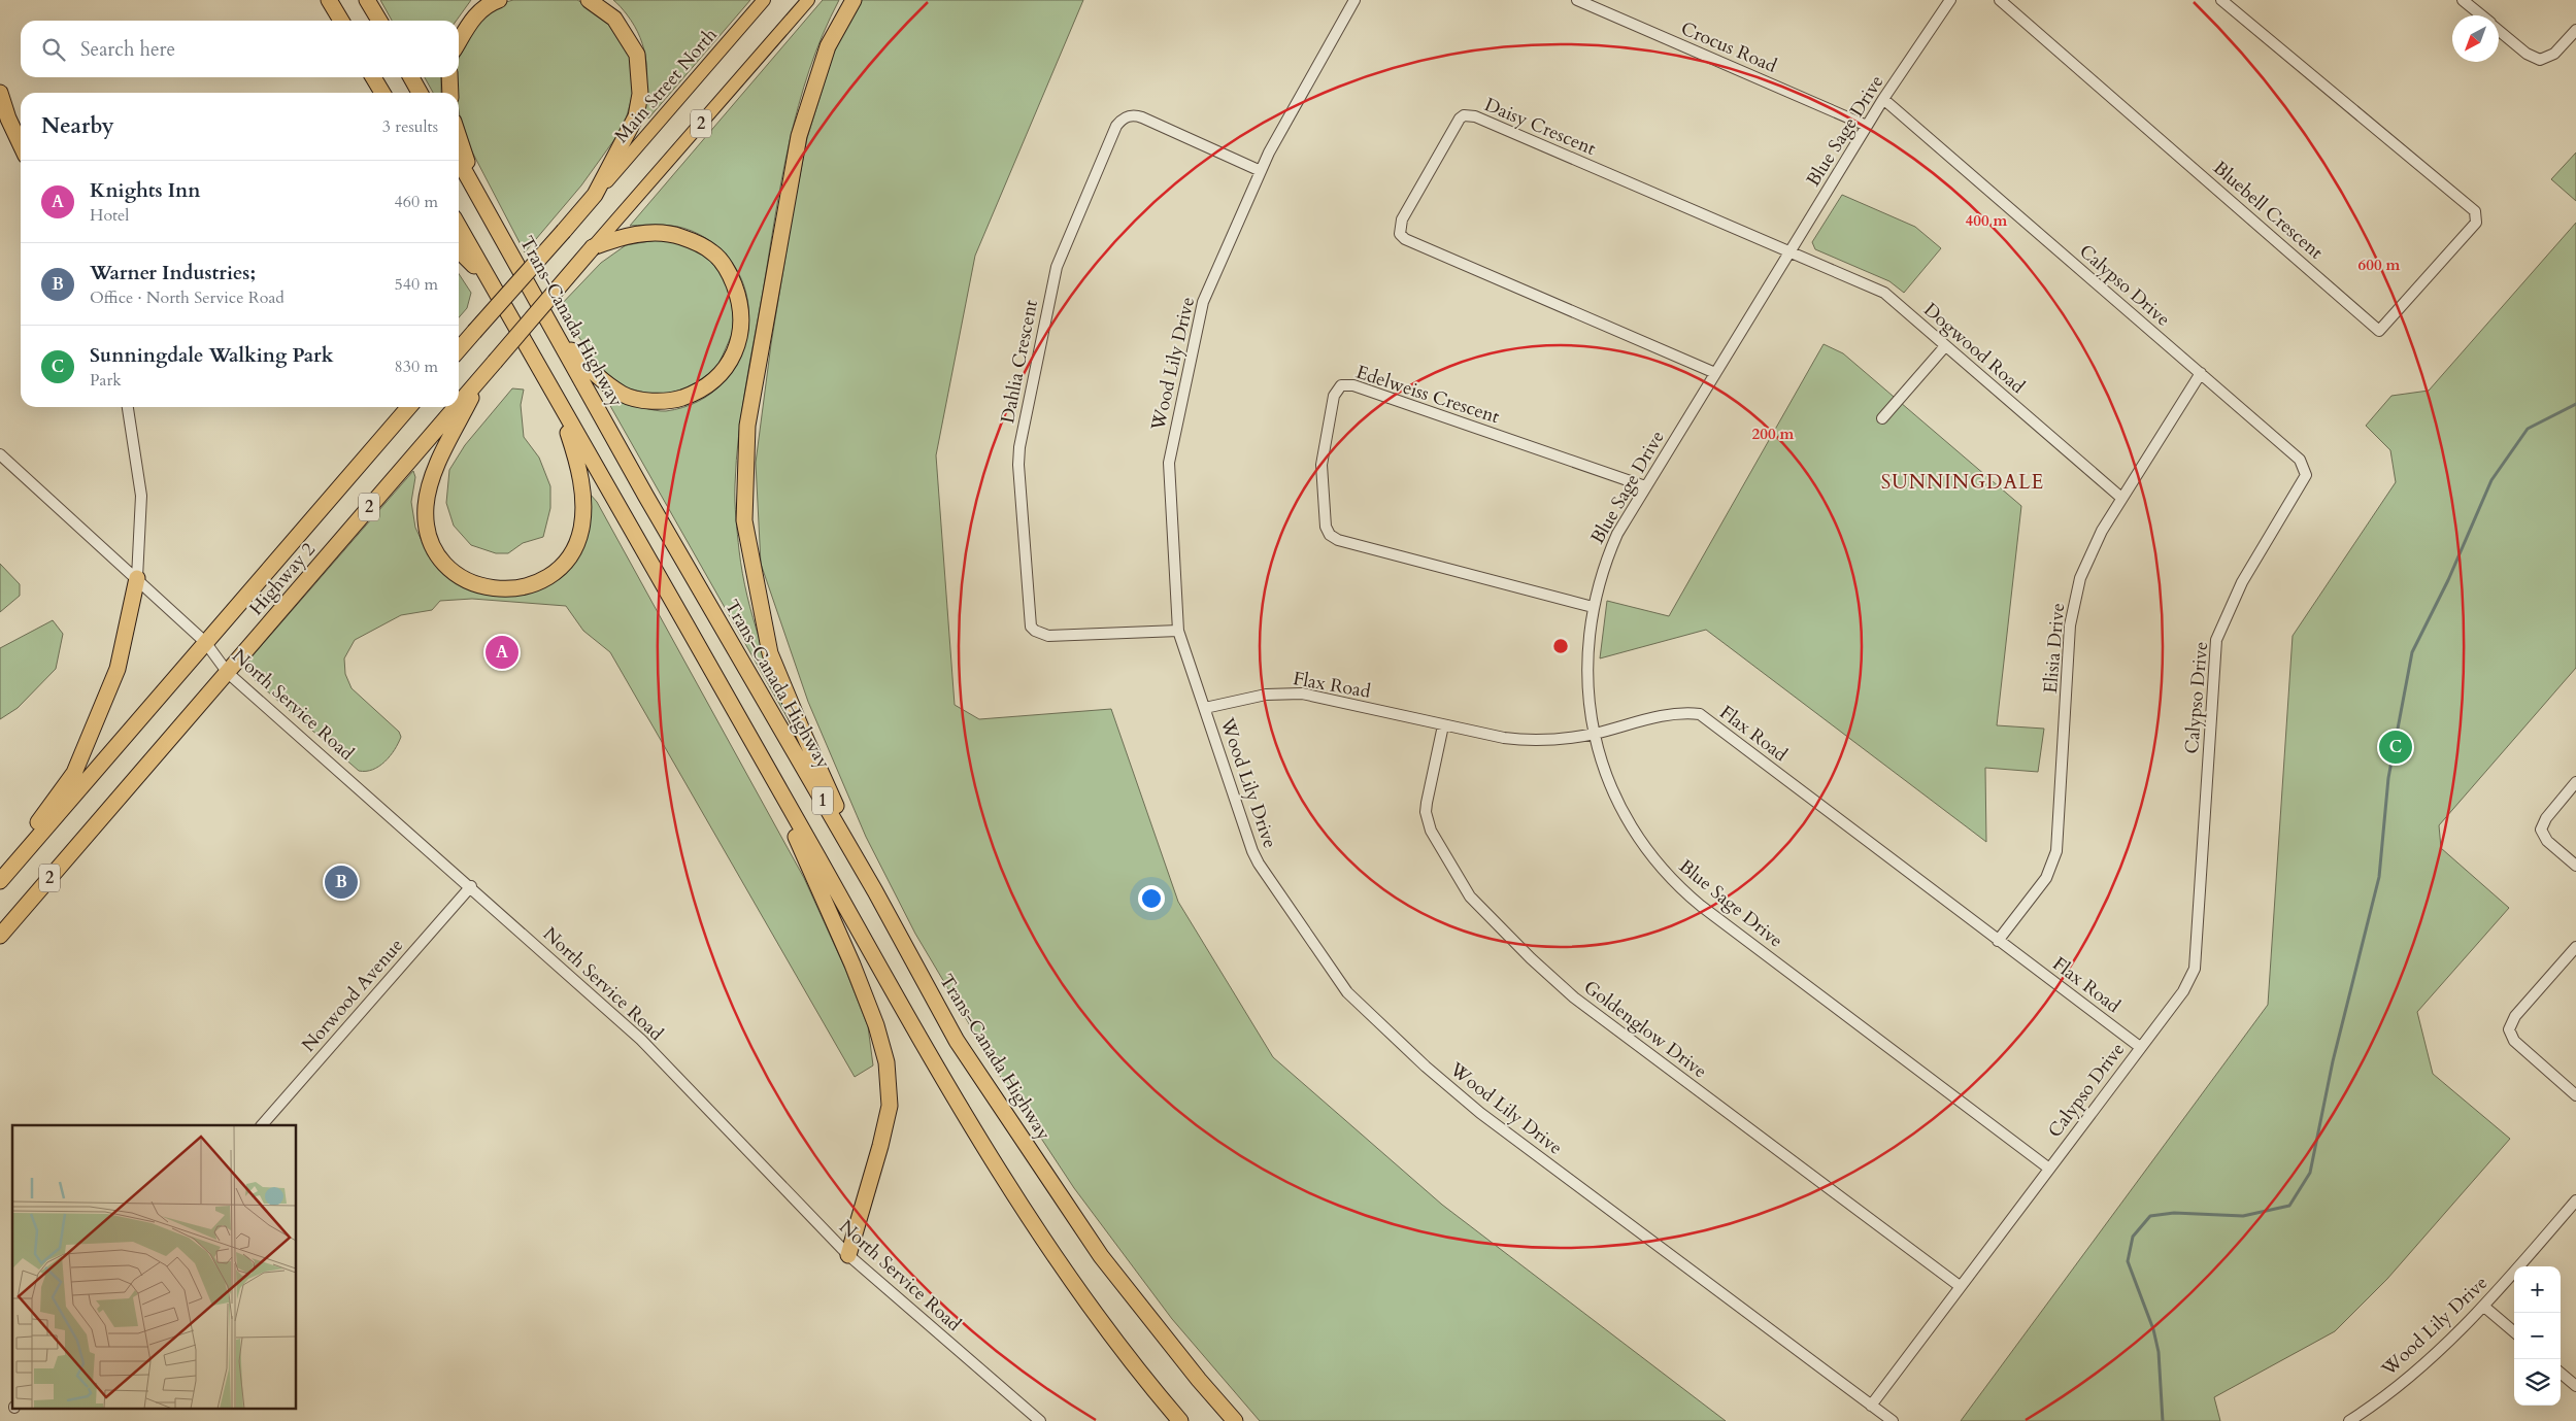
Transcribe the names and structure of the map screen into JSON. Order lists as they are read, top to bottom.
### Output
{
  "streets": {
    "highway": [
      "2",
      "Trans-Canada Highway",
      "Highway 2",
      "1"
    ],
    "main road": ["Main Street North"],
    "street": [
      "Crocus Road",
      "Daisy Crescent",
      "Blue Sage Drive",
      "Bluebell Crescent",
      "Calypso Drive",
      "Dogwood Road",
      "Dahlia Crescent",
      "Wood Lily Drive",
      "Edelweiss Crescent",
      "Elisia Drive",
      "Flax Road",
      "North Service Road",
      "Norwood Avenue",
      "Goldenglow Drive"
    ]
  },
  "crossings": [
    ["Crocus Road", "Blue Sage Drive"],
    ["Main Street North", "2"],
    ["2", "Highway 2"],
    ["Daisy Crescent", "Blue Sage Drive"],
    ["Daisy Crescent", "Dogwood Road"],
    ["Blue Sage Drive", "Calypso Drive"],
    ["Blue Sage Drive", "Dogwood Road"],
    ["Blue Sage Drive", "Edelweiss Crescent"],
    ["Blue Sage Drive", "Flax Road"],
    ["Calypso Drive", "Wood Lily Drive"],
    ["Calypso Drive", "Elisia Drive"],
    ["Calypso Drive", "Flax Road"],
    ["Calypso Drive", "Goldenglow Drive"],
    ["Dogwood Road", "Elisia Drive"],
    ["Dahlia Crescent", "Wood Lily Drive"],
    ["Wood Lily Drive", "Flax Road"],
    ["Highway 2", "North Service Road"],
    ["Elisia Drive", "Flax Road"],
    ["Flax Road", "Goldenglow Drive"],
    ["North Service Road", "Norwood Avenue"]
  ],
  "districts": ["SUNNINGDALE"],
  "north": "bottom left",
  "page": {
    "search": "Search here",
    "heading": ["Nearby", "3 results"],
    "list": [
      {
        "mark": "A",
        "name": "Knights Inn",
        "note": "Hotel",
        "value": "460 m"
      },
      {
        "mark": "B",
        "name": "Warner Industries;",
        "note": "Office · North Service Road",
        "value": "540 m"
      },
      {
        "mark": "C",
        "name": "Sunningdale Walking Park",
        "note": "Park",
        "value": "830 m"
      }
    ],
    "pins": ["A", "C", "B"],
    "map_buttons": ["+", "−"]
  },
  "rings": ["400 m", "600 m", "200 m"]
}
